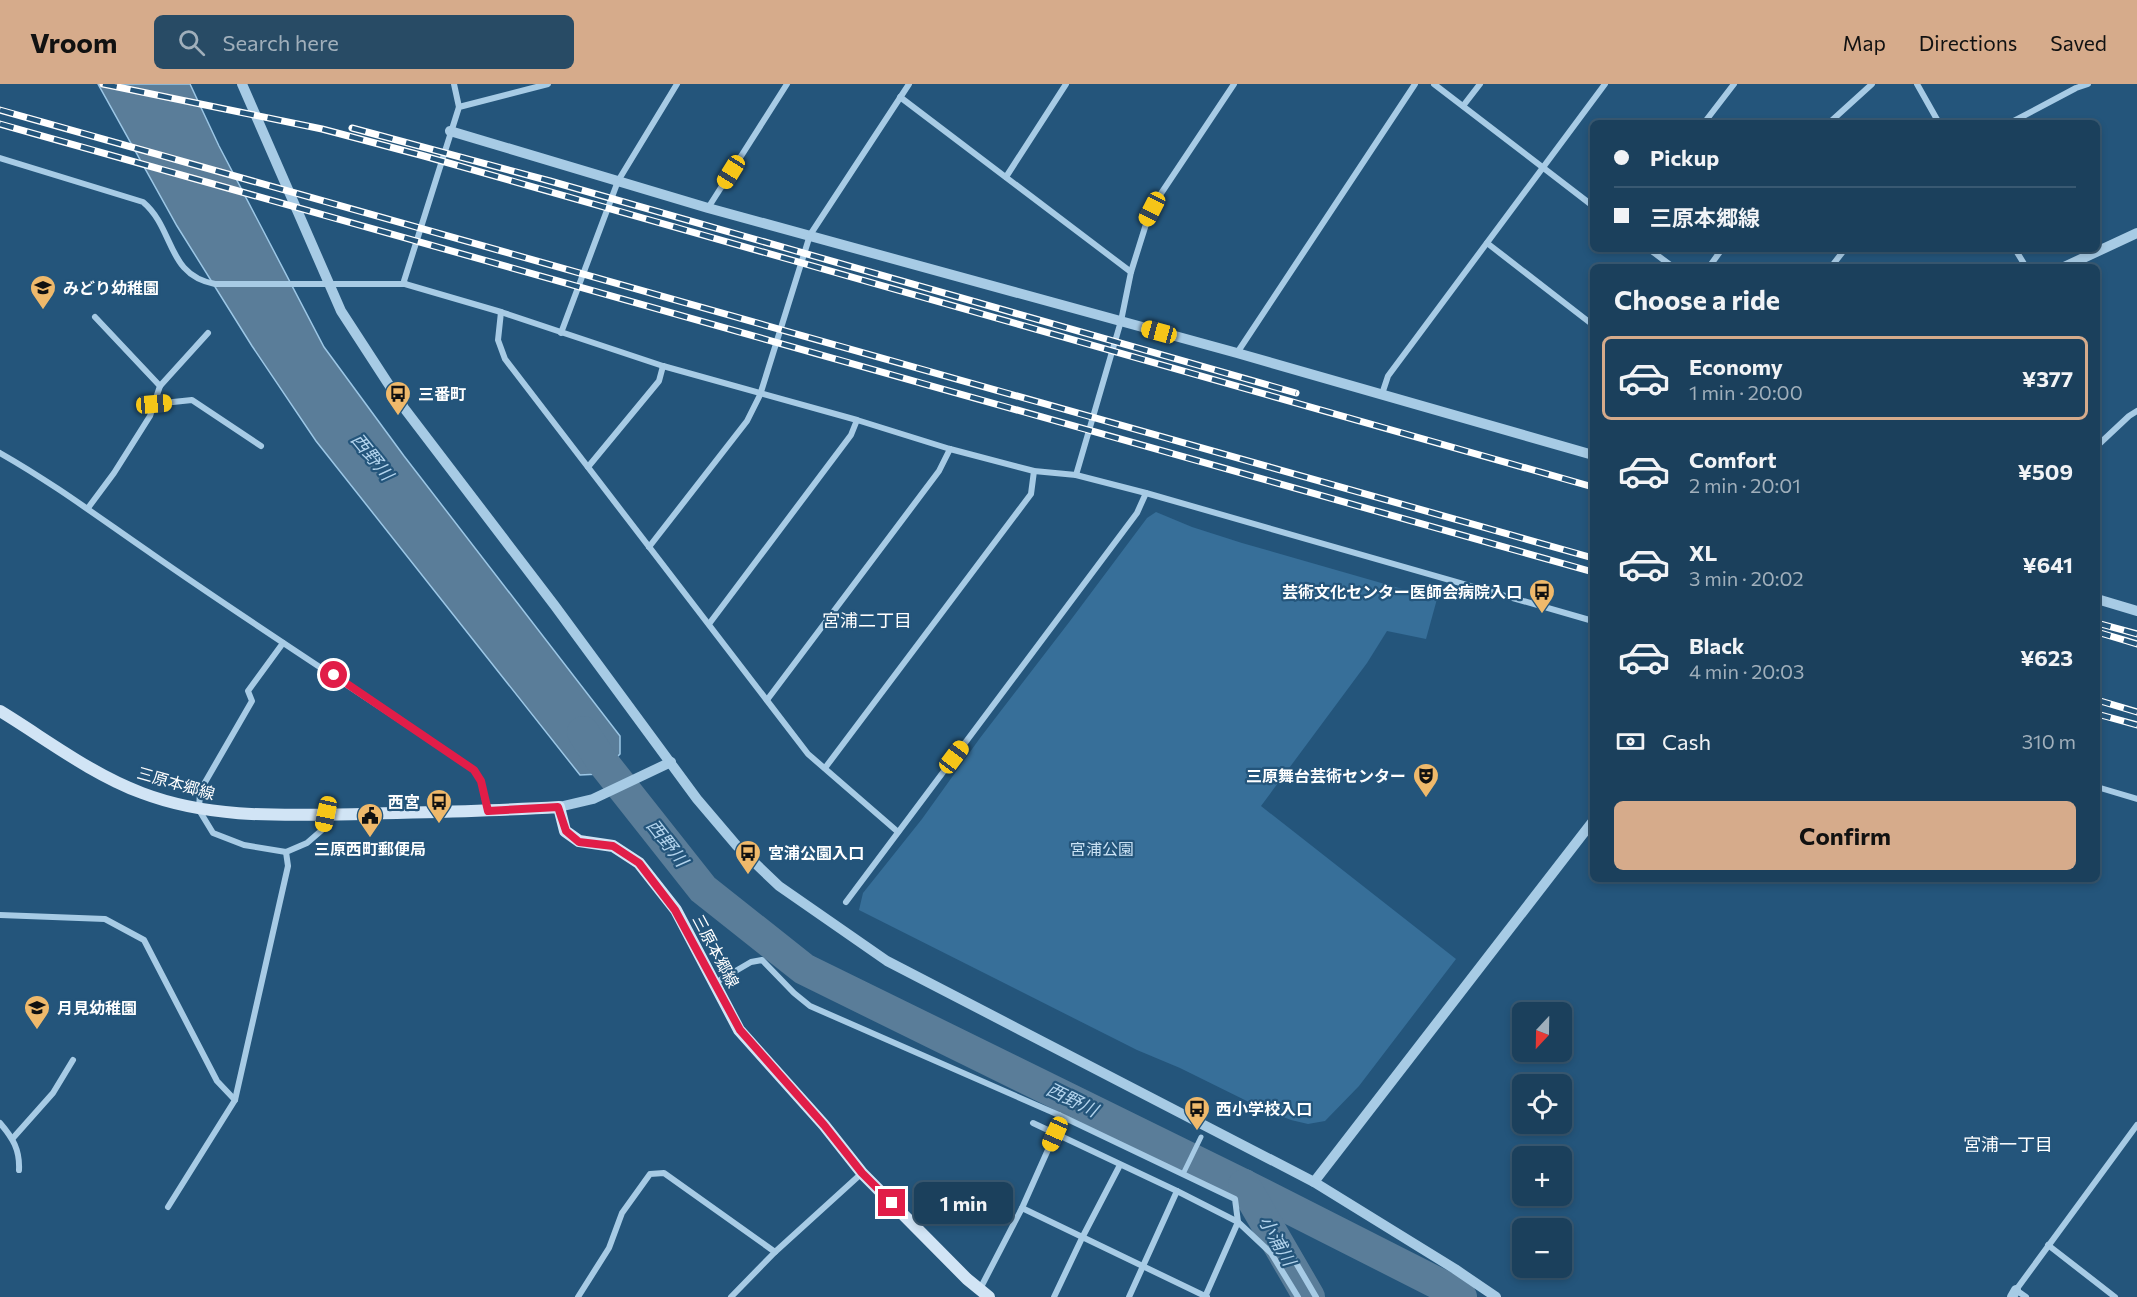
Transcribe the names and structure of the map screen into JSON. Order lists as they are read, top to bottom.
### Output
{
  "streets": {
    "main road": ["三原本郷線"]
  },
  "districts": ["宮浦二丁目", "宮浦一丁目"],
  "water": ["西野川", "小浦川"],
  "parks": ["宮浦公園"],
  "places": {
    "school or university": ["みどり幼稚園", "月見幼稚園"],
    "bus stop": [
      "三番町",
      "芸術文化センター医師会病院入口",
      "西宮",
      "宮浦公園入口",
      "西小学校入口"
    ],
    "theatre": ["三原舞台芸術センター"],
    "public building": ["三原西町郵便局"]
  },
  "north": "bottom",
  "page": {
    "header": "Vroom",
    "search": "Search here",
    "nav": ["Map", "Directions", "Saved"],
    "banner": ["Pickup", "三原本郷線"],
    "heading": "Choose a ride",
    "list": [
      {
        "name": "Economy",
        "note": "1 min · 20:00",
        "value": "¥377"
      },
      {
        "name": "Comfort",
        "note": "2 min · 20:01",
        "value": "¥509"
      },
      {
        "name": "XL",
        "note": "3 min · 20:02",
        "value": "¥641"
      },
      {
        "name": "Black",
        "note": "4 min · 20:03",
        "value": "¥623"
      }
    ],
    "pay": ["Cash", "310 m"],
    "buttons": "Confirm",
    "map_buttons": ["+", "−"],
    "bubble": "1 min"
  }
}
